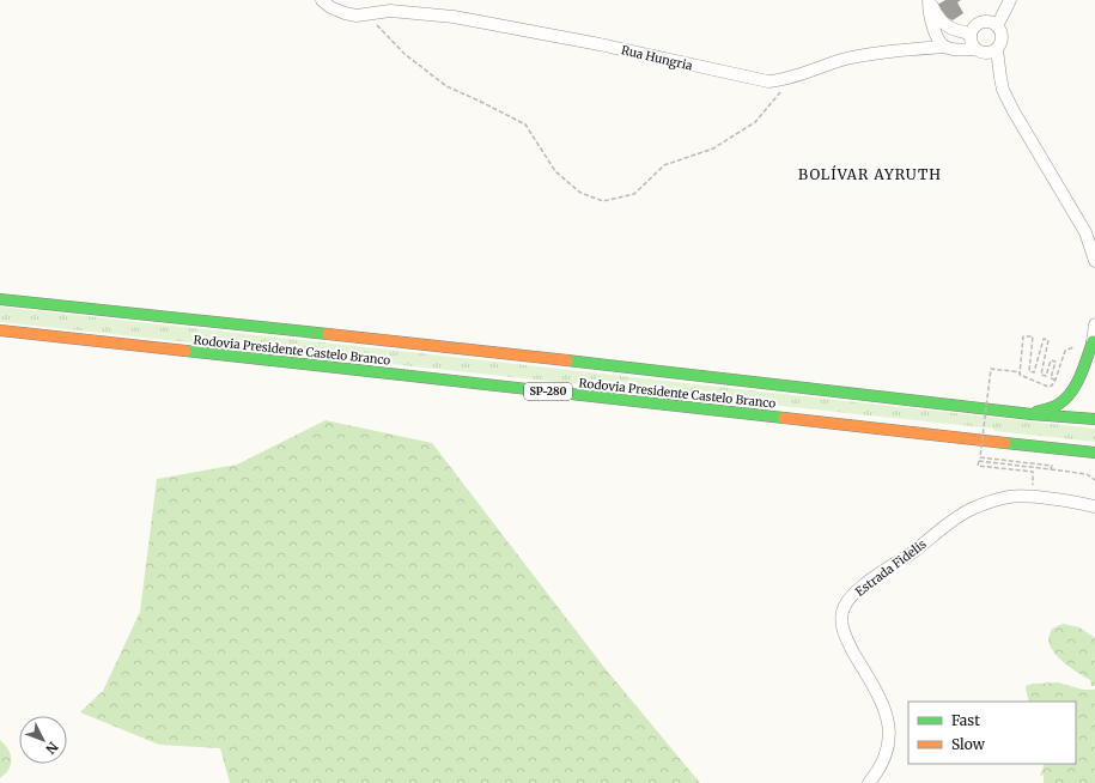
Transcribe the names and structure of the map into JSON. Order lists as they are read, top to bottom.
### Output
{
  "streets": {
    "highway": ["Rodovia Presidente Castelo Branco", "SP-280"],
    "street": ["Rua Hungria", "Estrada Fidelis"]
  },
  "districts": ["BOLÍVAR AYRUTH"],
  "legend": ["Fast", "Slow"],
  "north": "bottom right"
}
